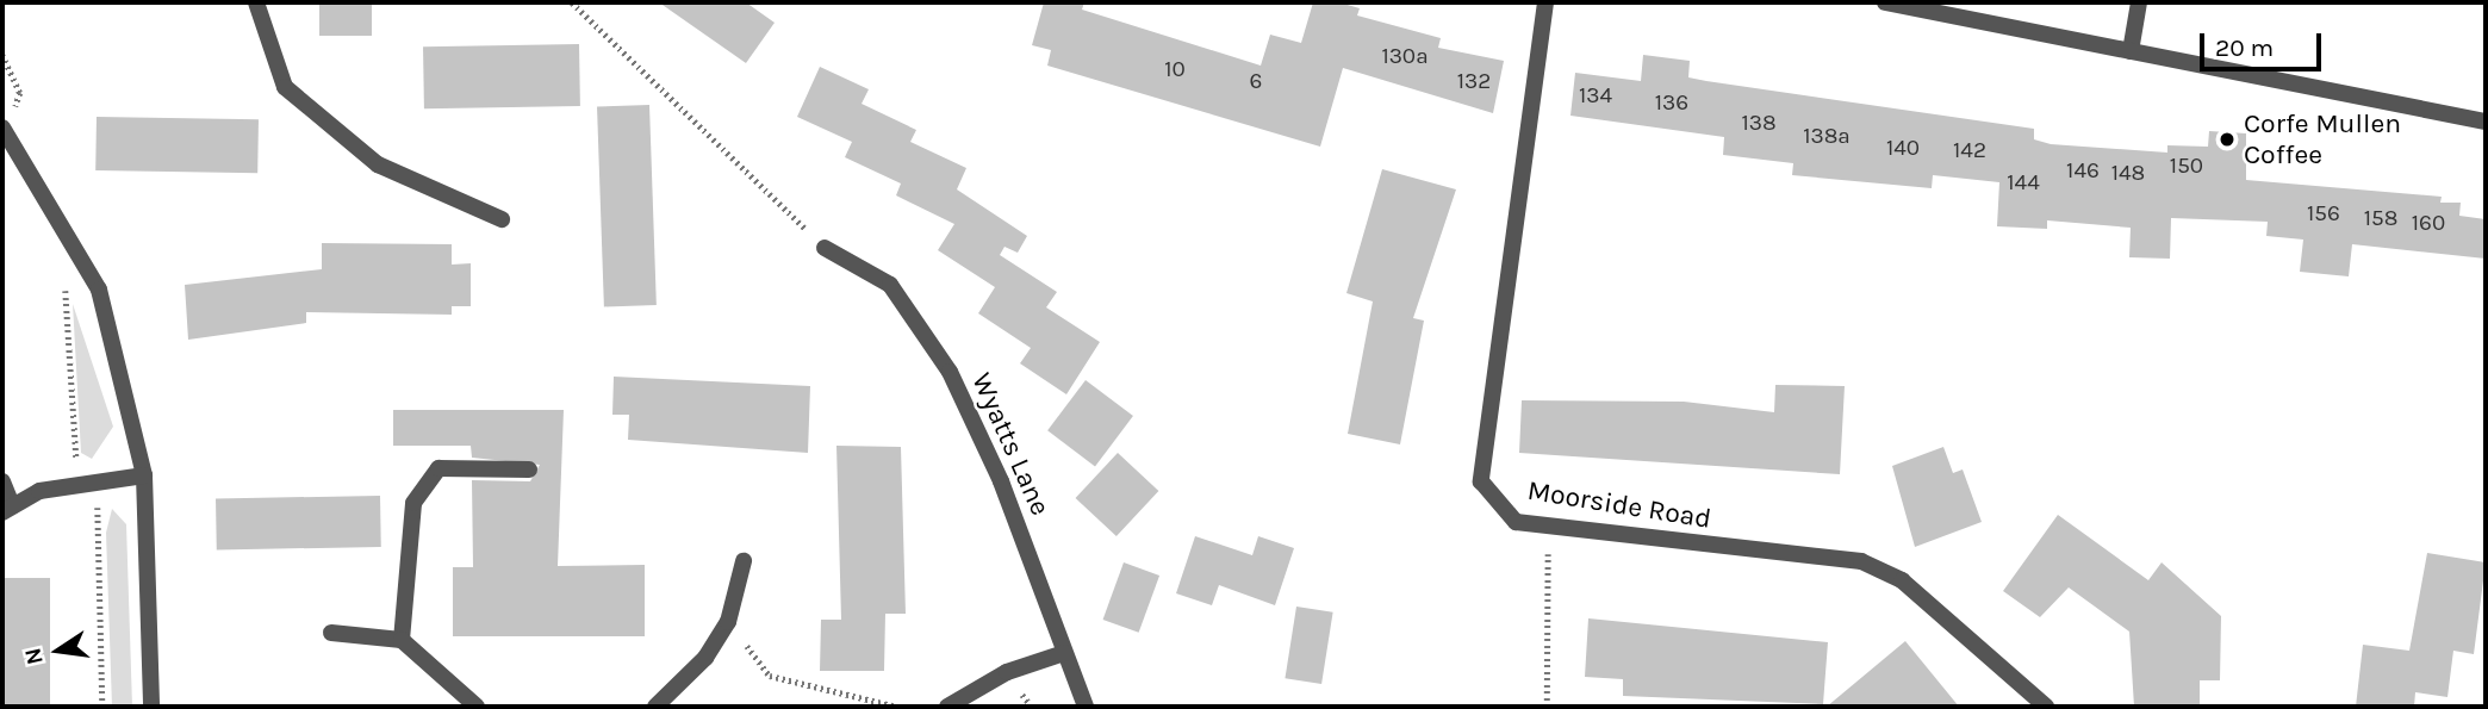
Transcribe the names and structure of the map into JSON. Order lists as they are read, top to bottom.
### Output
{
  "streets": {
    "street": ["Wyatts Lane", "Moorside Road"]
  },
  "places": ["Corfe Mullen Coffee"],
  "house_numbers": [
    "130a",
    "10",
    "6",
    "132",
    "134",
    "136",
    "138",
    "138a",
    "140",
    "142",
    "150",
    "146",
    "148",
    "144",
    "156",
    "158",
    "160"
  ],
  "scale_bar": "20 m",
  "north": "left"
}
